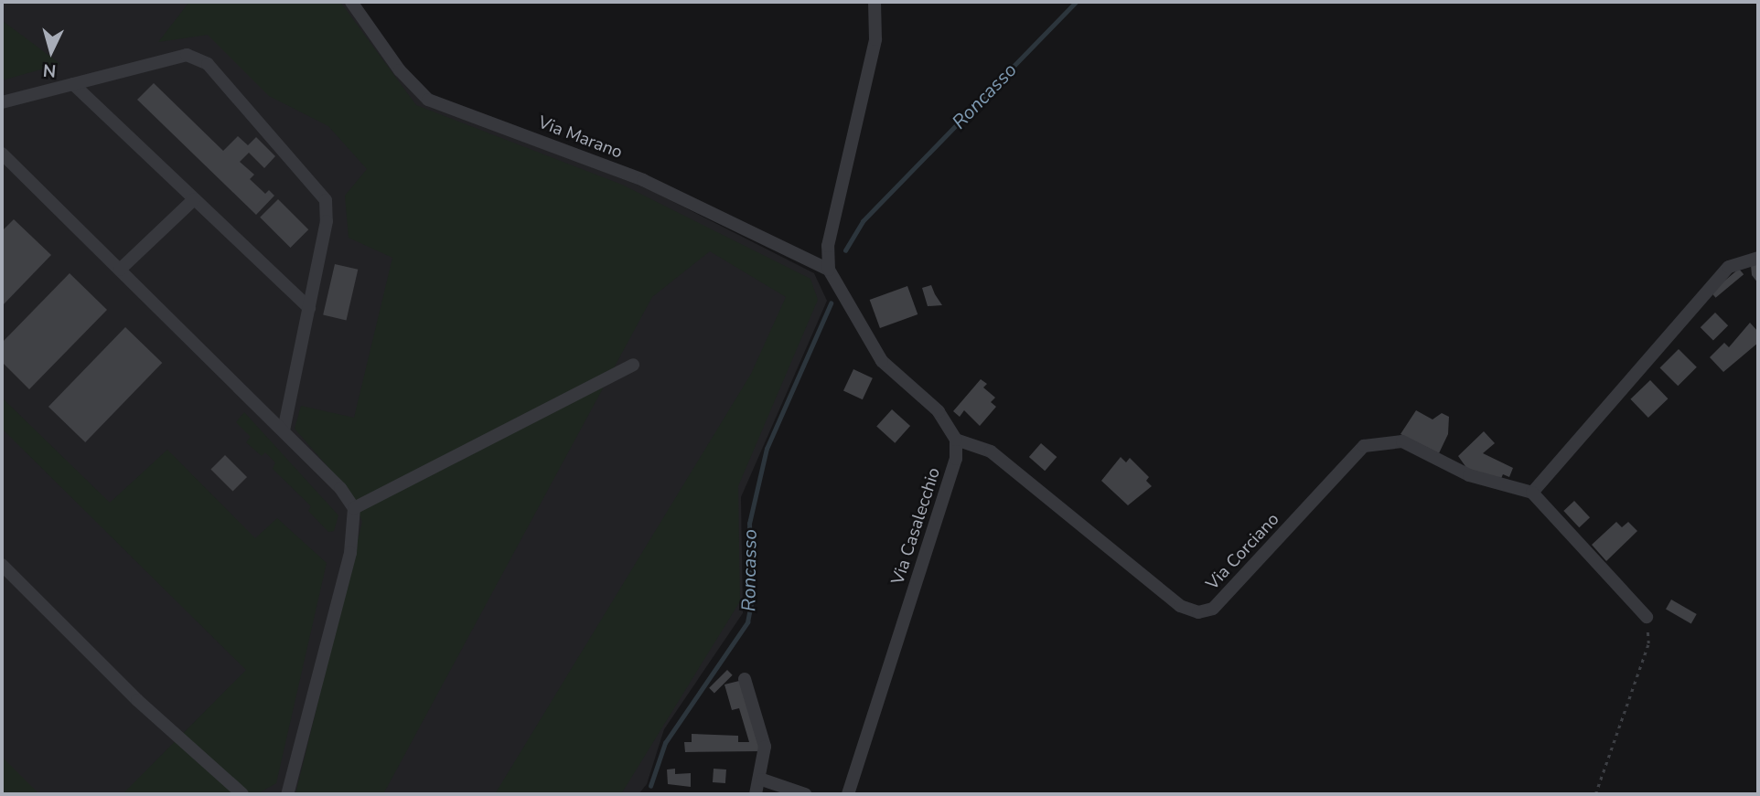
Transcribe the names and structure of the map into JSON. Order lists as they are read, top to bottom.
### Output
{
  "streets": {
    "street": ["Via Marano", "Via Casalecchio", "Via Corciano"]
  },
  "crossings": [
    ["Via Casalecchio", "Via Corciano"]
  ],
  "water": ["Roncasso"],
  "north": "bottom"
}
